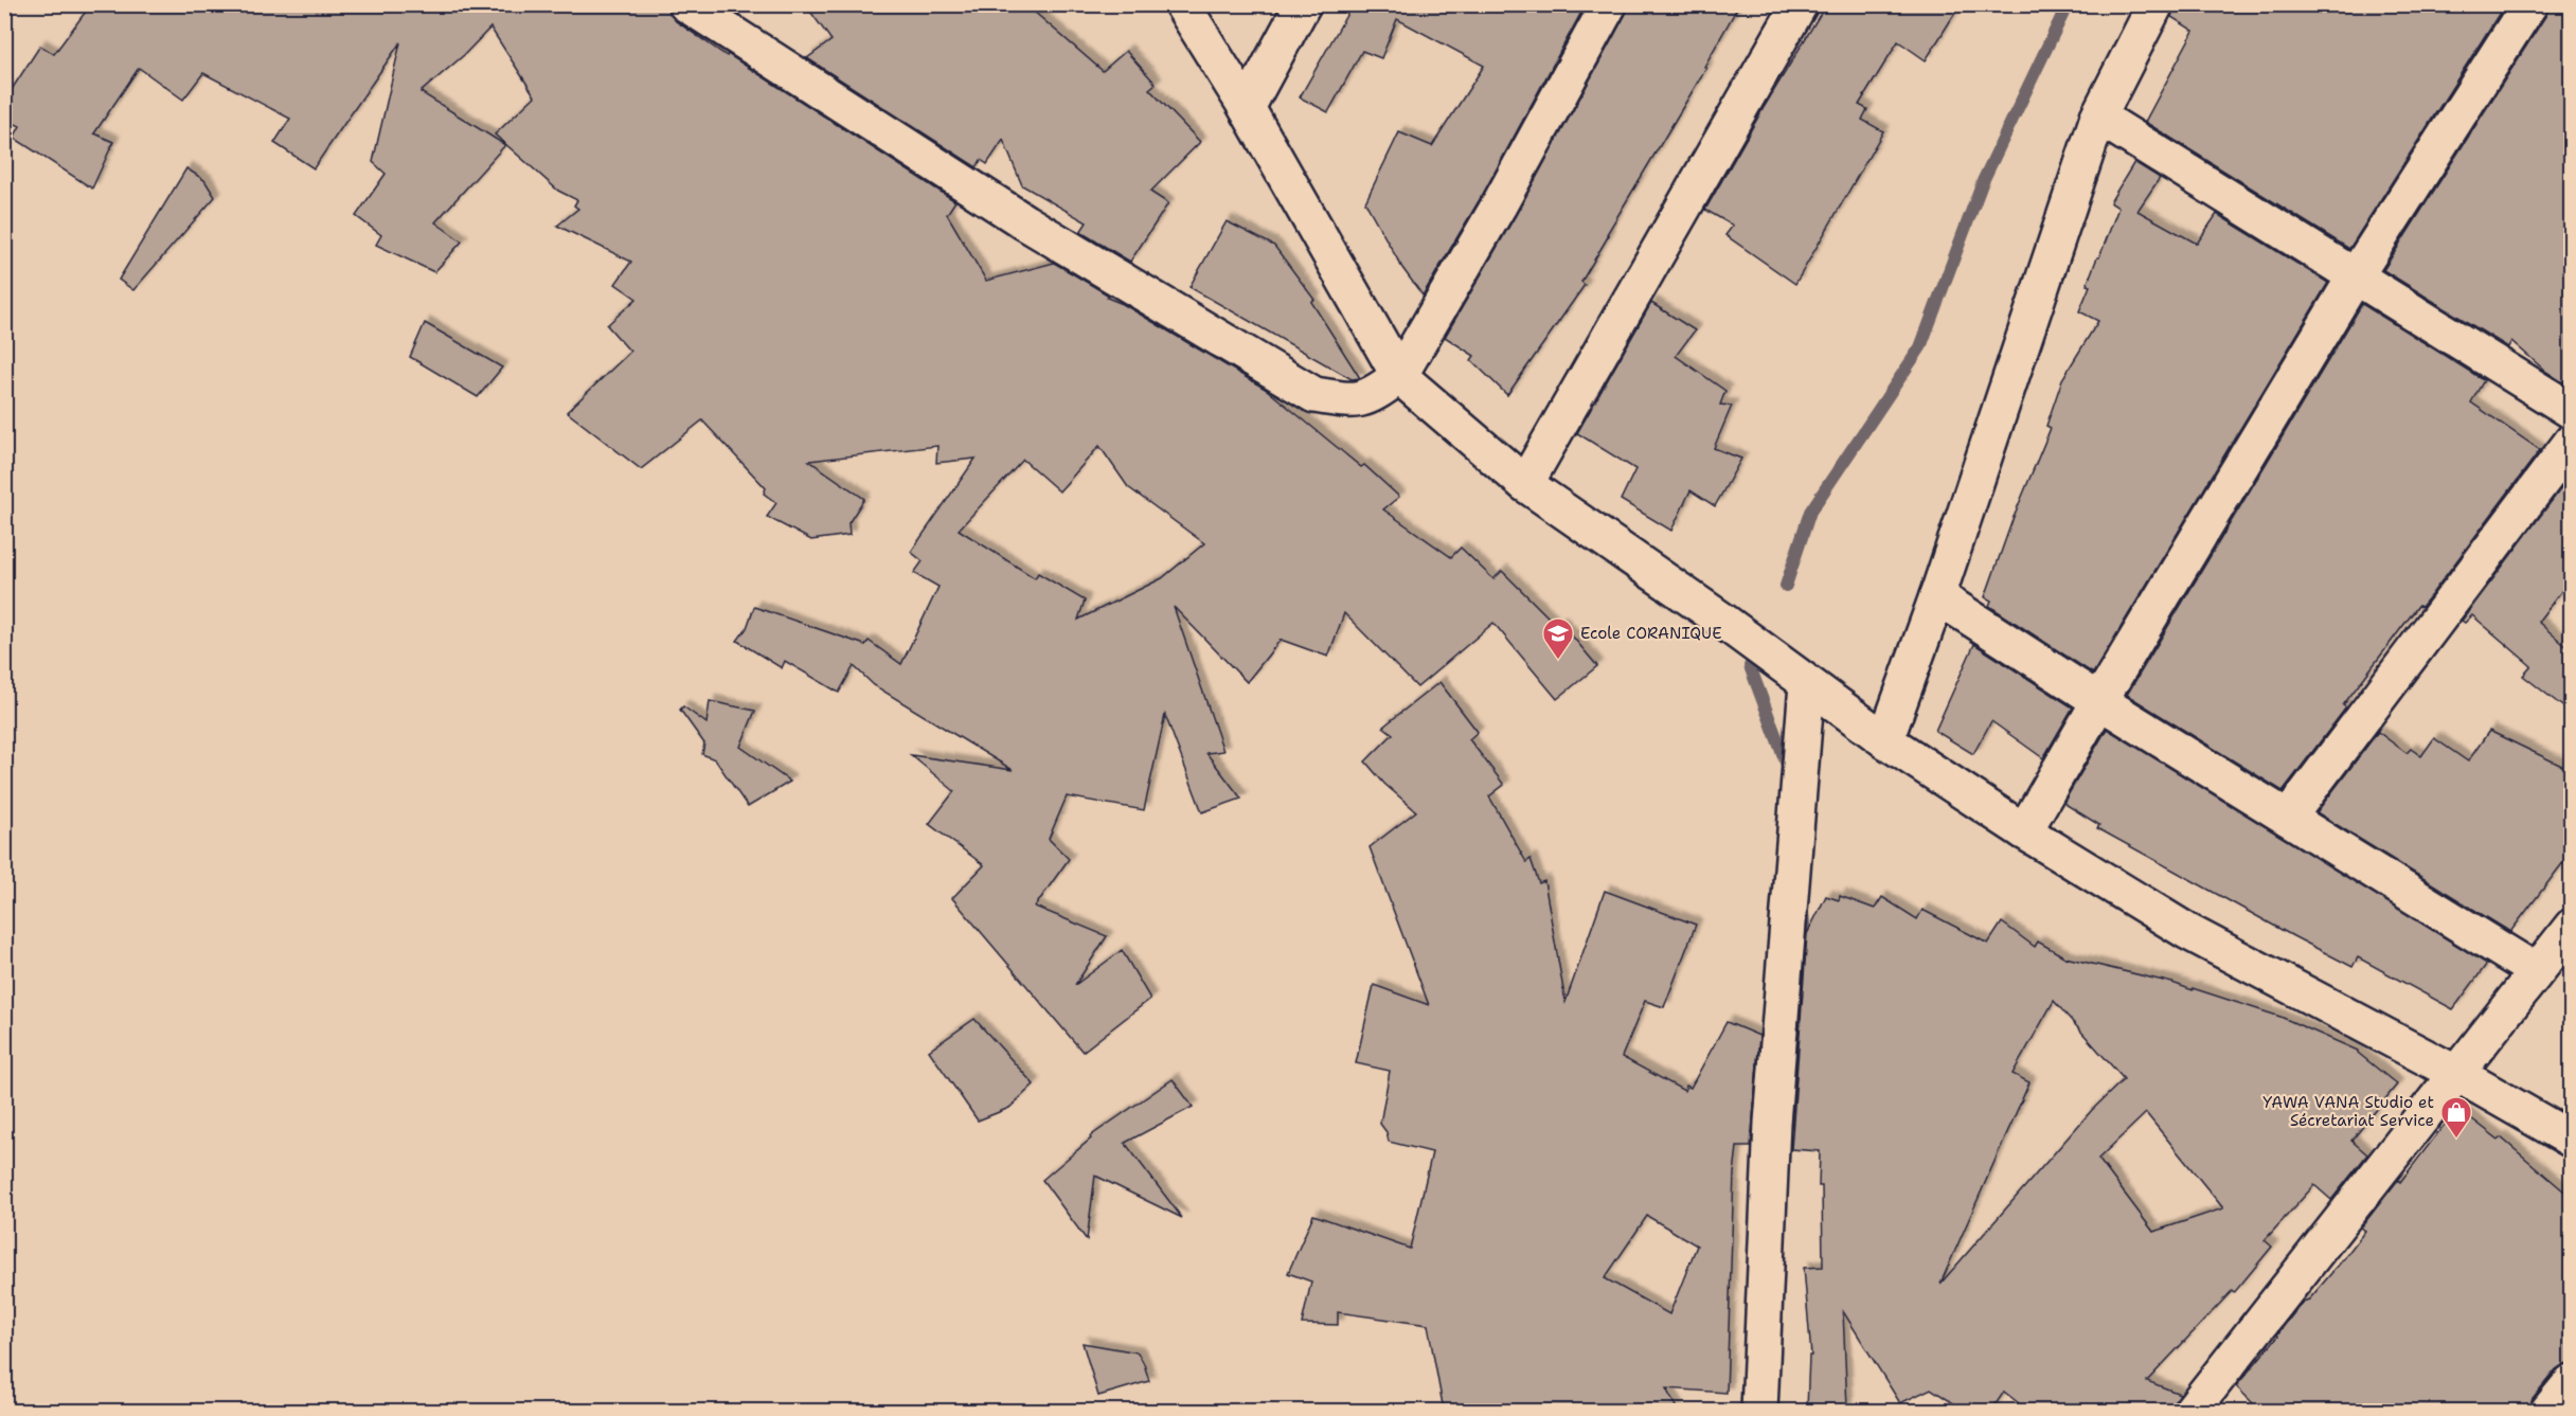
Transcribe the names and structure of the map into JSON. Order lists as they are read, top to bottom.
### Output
{
  "places": {
    "school or university": ["Ecole CORANIQUE"],
    "shop": ["YAWA VANA Studio et Sécretariat Service"]
  }
}
